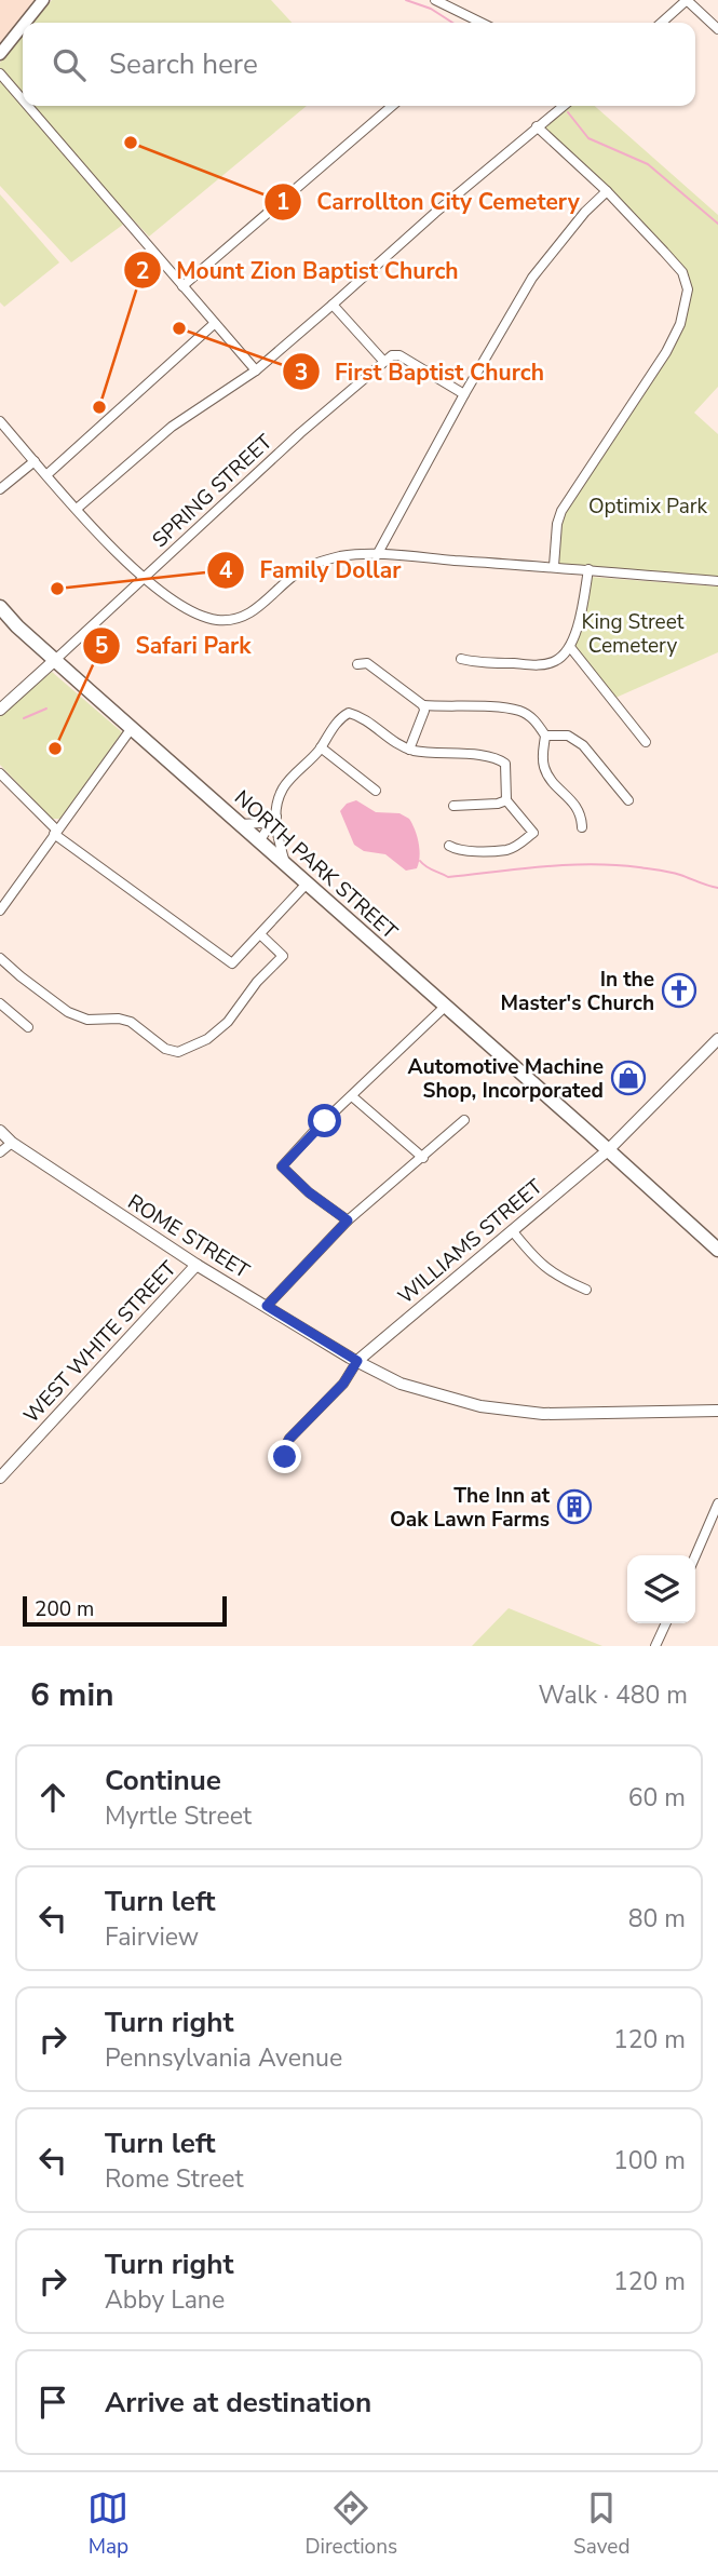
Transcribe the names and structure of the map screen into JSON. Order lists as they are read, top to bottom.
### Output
{
  "streets": {
    "main road": ["NORTH PARK STREET"],
    "street": [
      "SPRING STREET",
      "ROME STREET",
      "WILLIAMS STREET",
      "WEST WHITE STREET"
    ]
  },
  "crossings": [
    ["SPRING STREET", "NORTH PARK STREET"],
    ["NORTH PARK STREET", "WILLIAMS STREET"],
    ["ROME STREET", "WILLIAMS STREET"],
    ["ROME STREET", "WEST WHITE STREET"]
  ],
  "parks": ["Optimix Park", "King Street Cemetery"],
  "places": {
    "other": [
      "Carrollton City Cemetery",
      "First Baptist Church",
      "Mount Zion Baptist Church",
      "Family Dollar",
      "Safari Park"
    ],
    "church": ["In the Master's Church"],
    "shop": ["Automotive Machine Shop, Incorporated"],
    "building": ["The Inn at Oak Lawn Farms"]
  },
  "scale_bar": "200 m",
  "page": {
    "search": "Search here",
    "scale": "200 m",
    "heading": ["6 min", "Walk · 480 m"],
    "list": [
      ["Continue", "Myrtle Street", "60 m"],
      ["Turn left", "Fairview", "80 m"],
      ["Turn right", "Pennsylvania Avenue", "120 m"],
      ["Turn left", "Rome Street", "100 m"],
      ["Turn right", "Abby Lane", "120 m"],
      "Arrive at destination"
    ],
    "nav": ["Map", "Directions", "Saved"]
  }
}
